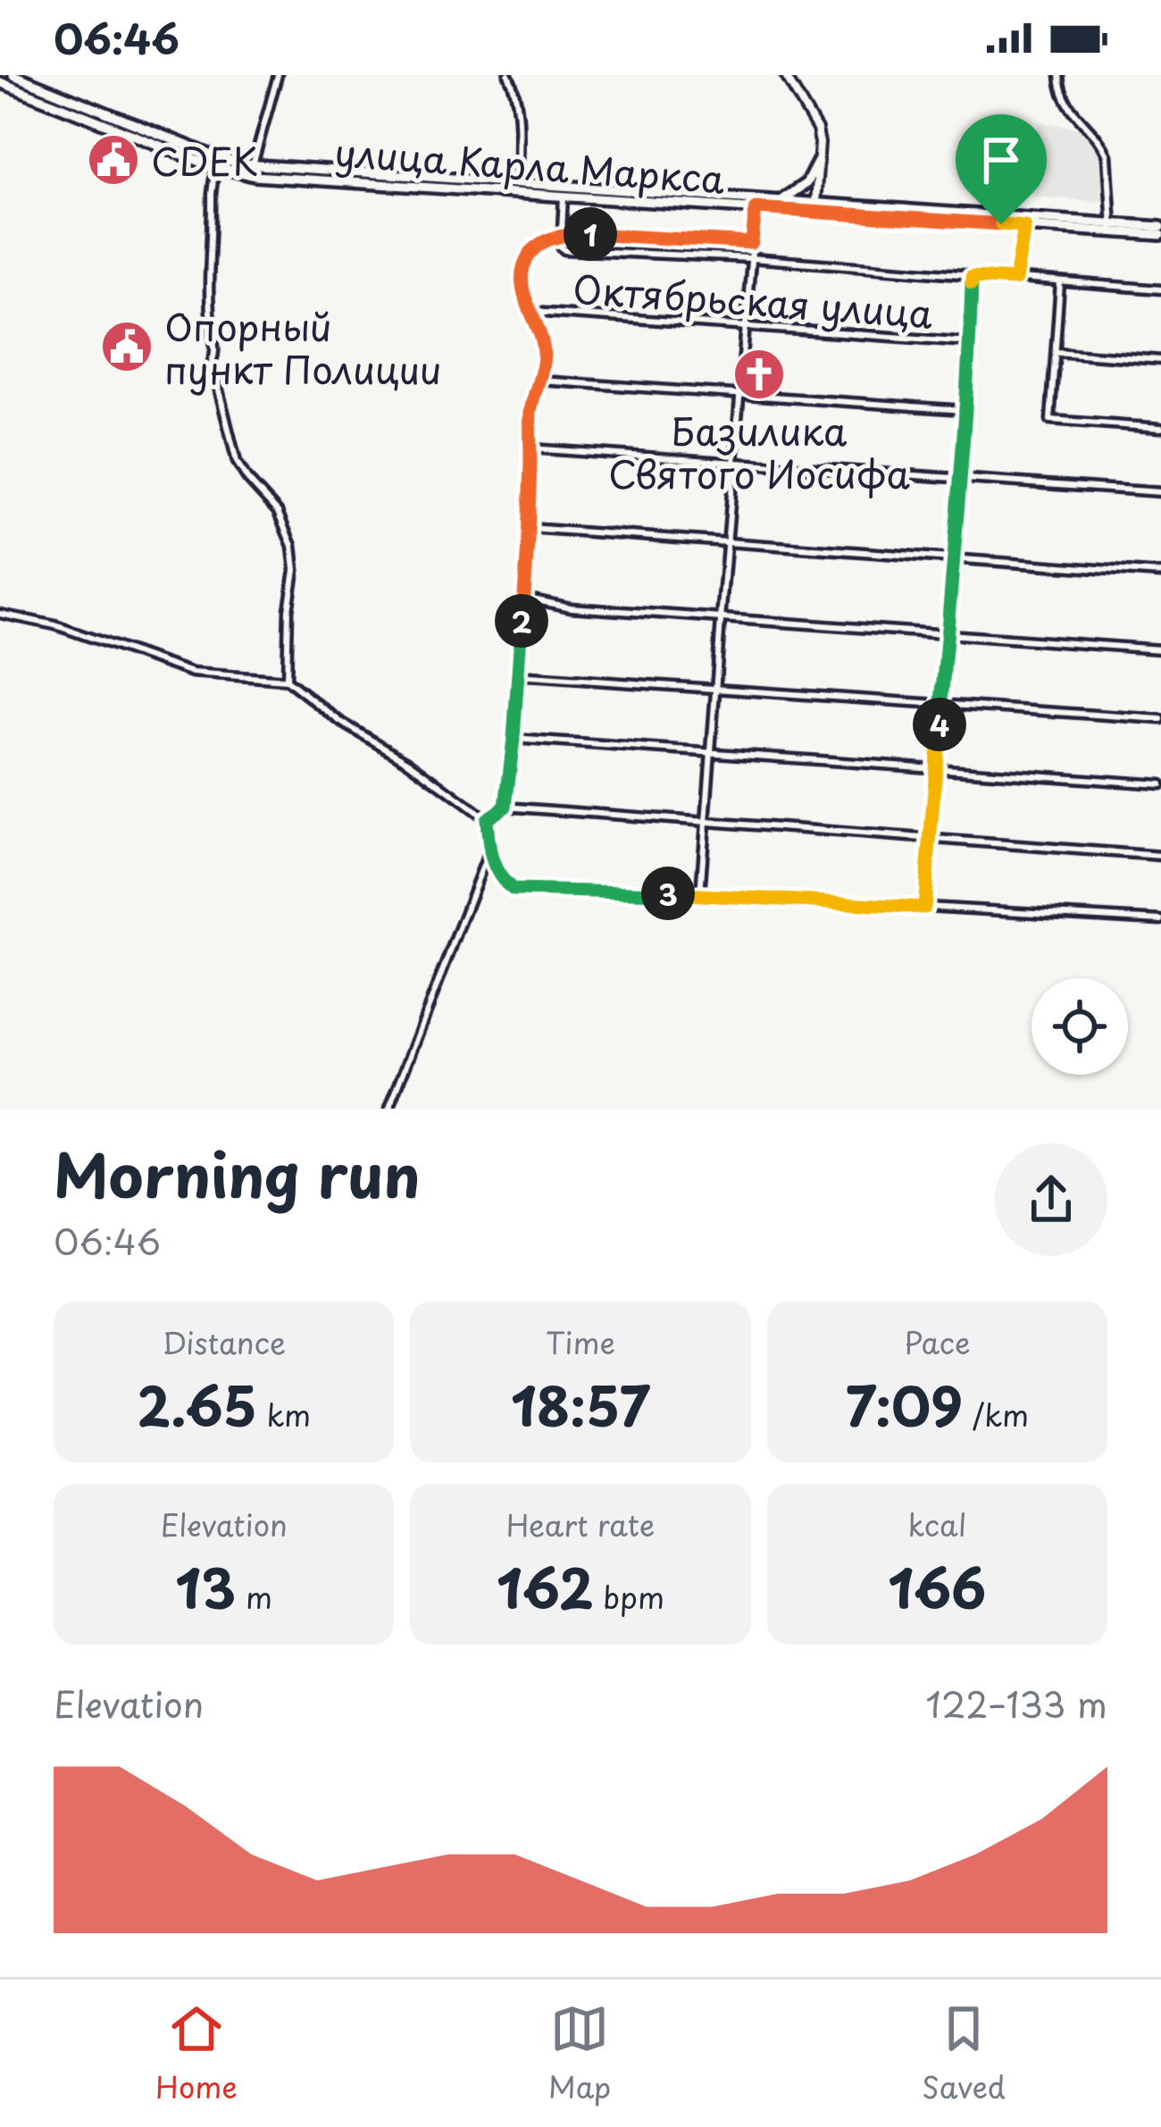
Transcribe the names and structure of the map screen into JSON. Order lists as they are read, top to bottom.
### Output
{
  "streets": {
    "main road": ["улица Карла Маркса"],
    "street": ["Октябрьская улица"]
  },
  "places": {
    "public building": ["CDEK", "Опорный пункт Полиции"],
    "church": ["Базилика Святого Иосифа"]
  },
  "page": {
    "status": "06:46",
    "pins": [
      "1",
      "2",
      "4",
      "3"
    ],
    "heading": ["Morning run", "06:46"],
    "stats": [
      ["Distance", "2.65 km"],
      ["Time", "18:57"],
      ["Pace", "7:09 /km"],
      ["Elevation", "13 m"],
      ["Heart rate", "162 bpm"],
      ["kcal", "166"]
    ],
    "chart": ["Elevation", "122–133 m"],
    "tabs": ["Home", "Map", "Saved"]
  }
}
